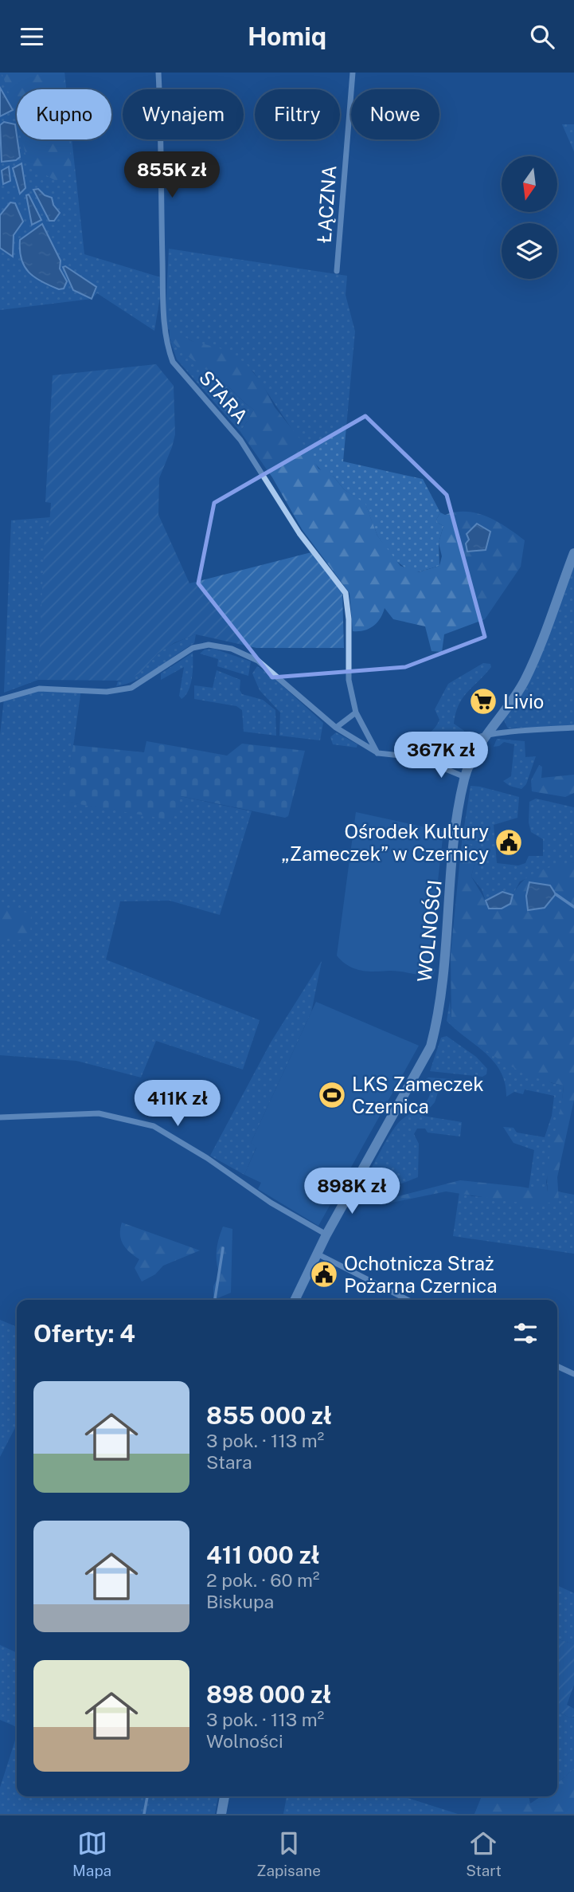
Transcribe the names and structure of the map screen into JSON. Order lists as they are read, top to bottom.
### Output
{
  "streets": {
    "street": ["ŁĄCZNA", "STARA", "WOLNOŚCI"]
  },
  "places": {
    "supermarket": ["Livio"],
    "public building": ["Ośrodek Kultury „Zameczek” w Czernicy", "Ochotnicza Straż Pożarna Czernica"],
    "sports": ["LKS Zameczek Czernica"]
  },
  "north": "bottom",
  "page": {
    "header": "Homiq",
    "chip": [
      "Kupno",
      "Wynajem",
      "Filtry",
      "Nowe"
    ],
    "price": [
      "855K zł",
      "367K zł",
      "411K zł",
      "898K zł"
    ],
    "heading": "Oferty: 4",
    "list": [
      {
        "name": "855 000 zł",
        "note": "3 pok. · 113 m² · Stara"
      },
      {
        "name": "411 000 zł",
        "note": "2 pok. · 60 m² · Biskupa"
      },
      {
        "name": "898 000 zł",
        "note": "3 pok. · 113 m² · Wolności"
      }
    ],
    "tabs": ["Mapa", "Zapisane", "Start"]
  }
}
